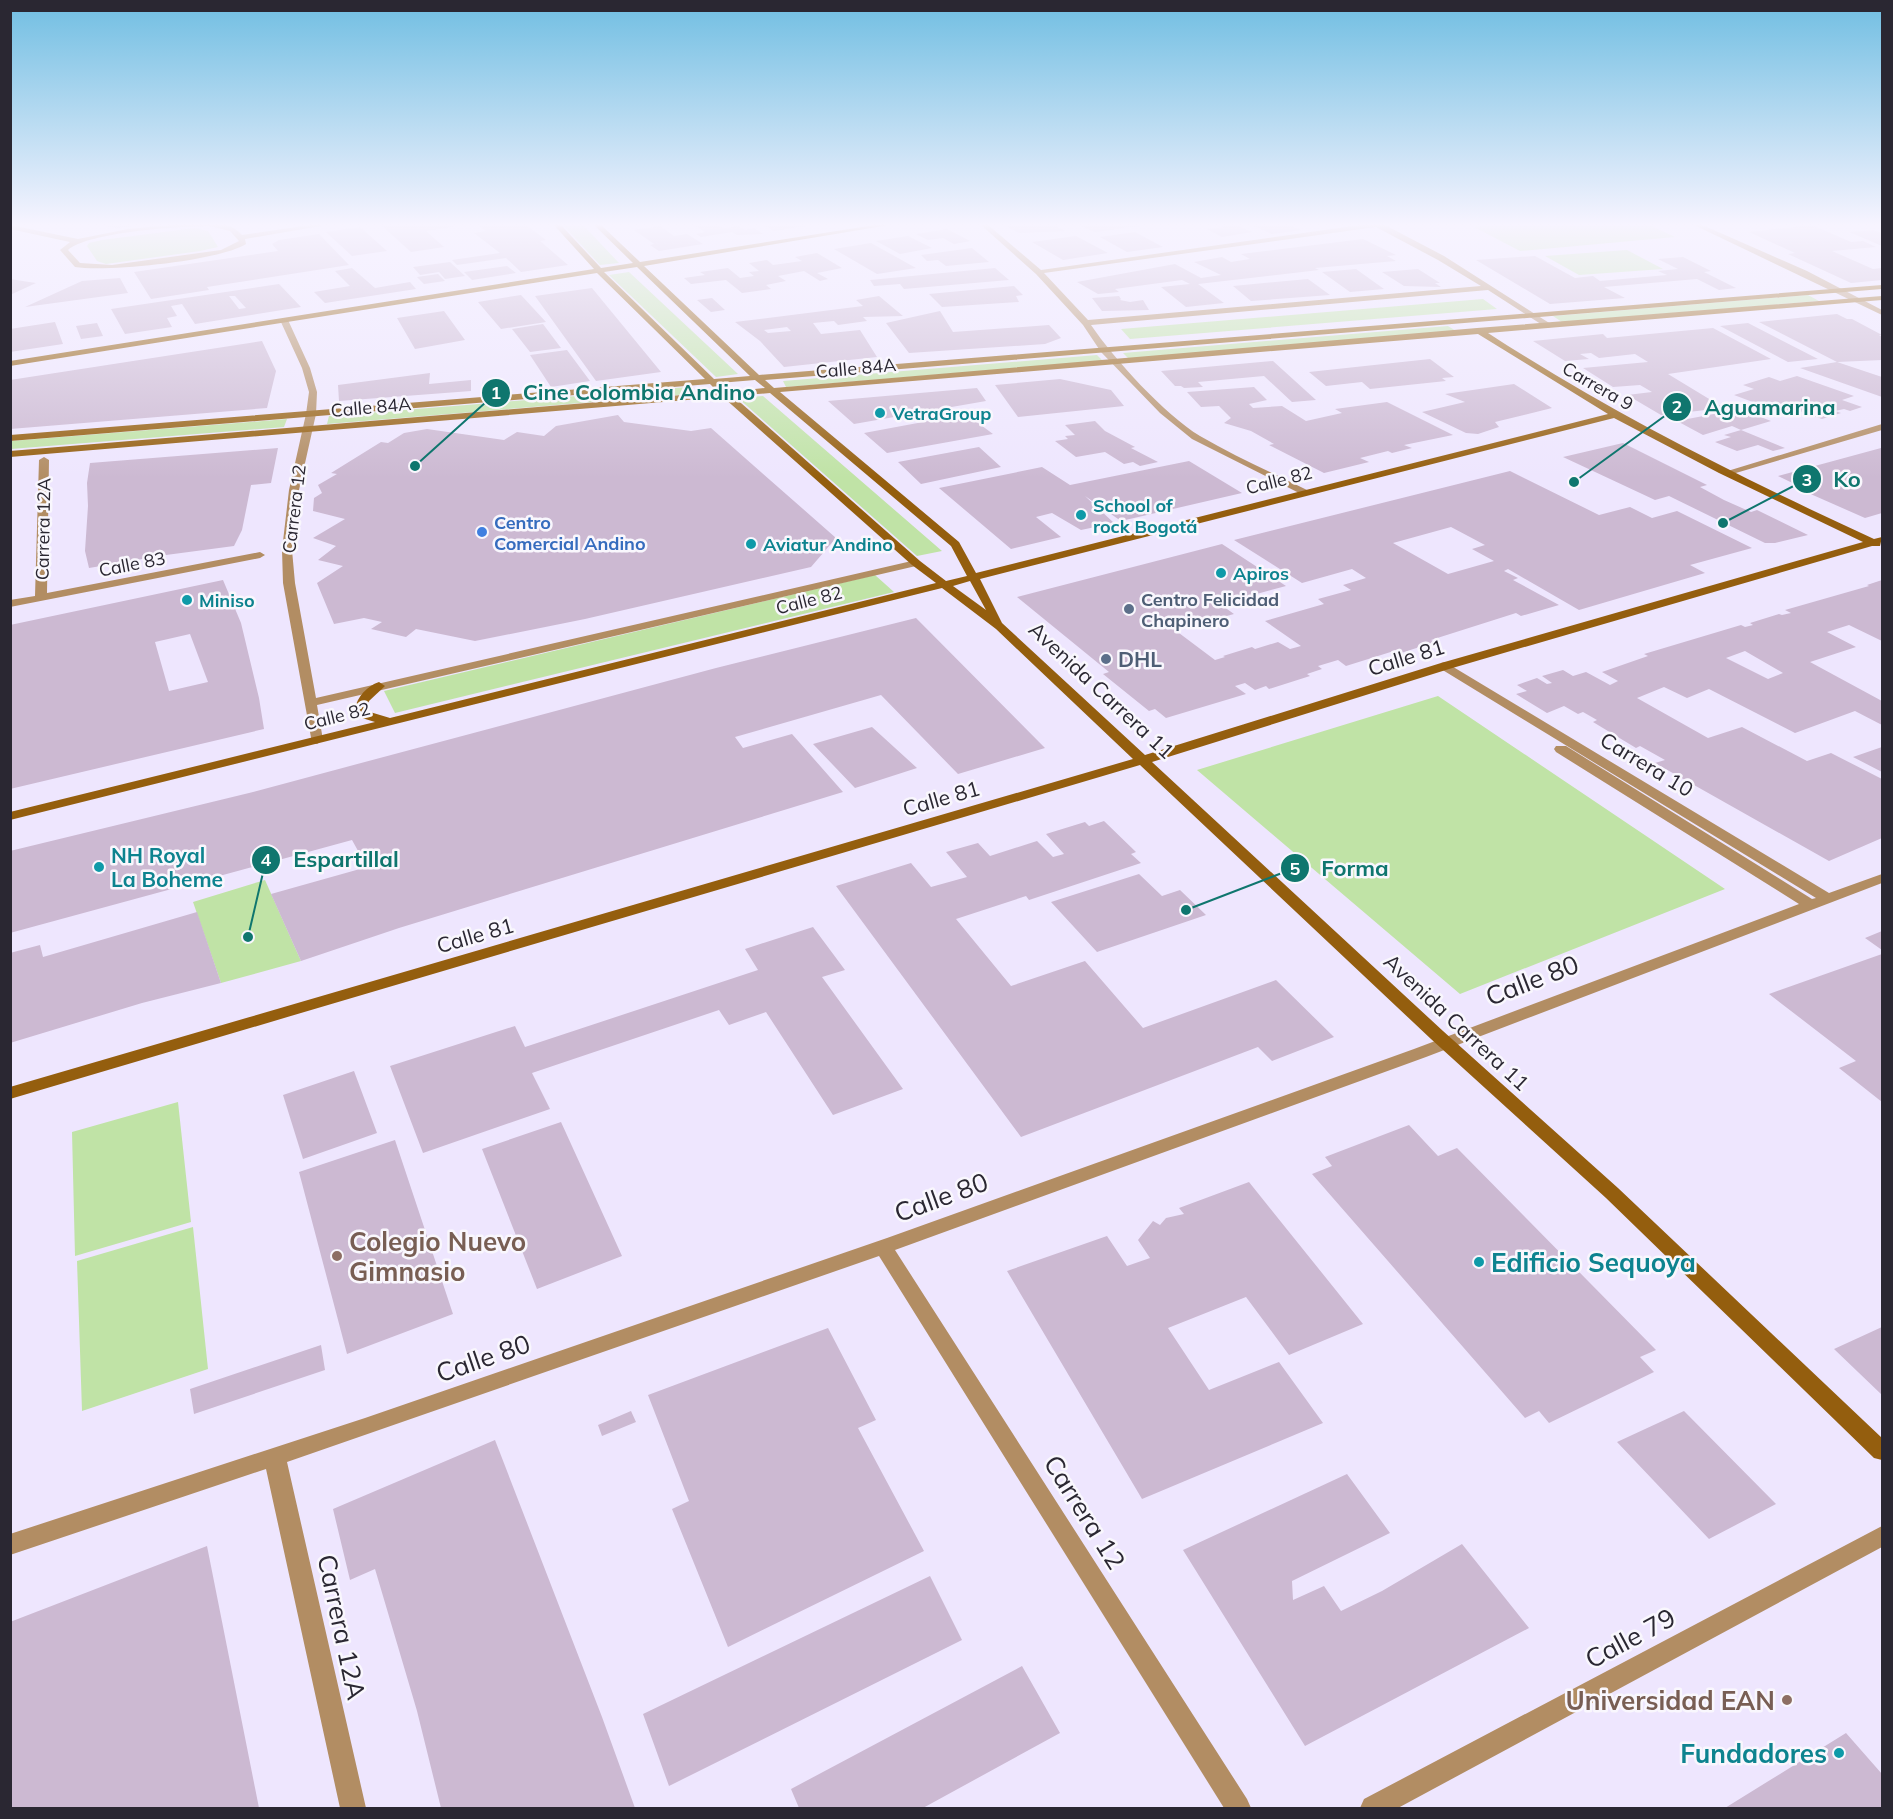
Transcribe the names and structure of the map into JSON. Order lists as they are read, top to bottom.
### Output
{
  "streets": {
    "street": [
      "Calle 84A",
      "Carrera 9",
      "Calle 82",
      "Carrera 12",
      "Carrera 12A",
      "Calle 83",
      "Calle 81",
      "Avenida Carrera 11",
      "Carrera 10",
      "Calle 80",
      "Calle 79"
    ]
  },
  "crossings": [
    ["Calle 84A", "Carrera 9"],
    ["Calle 84A", "Carrera 12"],
    ["Calle 84A", "Avenida Carrera 11"],
    ["Carrera 9", "Calle 82"],
    ["Carrera 9", "Calle 81"],
    ["Calle 82", "Carrera 12"],
    ["Calle 82", "Avenida Carrera 11"],
    ["Carrera 12", "Calle 80"],
    ["Carrera 12A", "Calle 83"],
    ["Carrera 12A", "Calle 80"],
    ["Calle 81", "Avenida Carrera 11"],
    ["Calle 81", "Carrera 10"],
    ["Avenida Carrera 11", "Calle 80"],
    ["Carrera 10", "Calle 80"]
  ],
  "places": [
    "VetraGroup",
    "Cine Colombia Andino",
    "Aguamarina",
    "School of rock Bogotá",
    "Ko",
    "Centro Comercial Andino",
    "Aviatur Andino",
    "Apiros",
    "Miniso",
    "Centro Felicidad Chapinero",
    "DHL",
    "NH Royal La Boheme",
    "Forma",
    "Espartillal",
    "Colegio Nuevo Gimnasio",
    "Edificio Sequoya",
    "Universidad EAN",
    "Fundadores"
  ]
}
